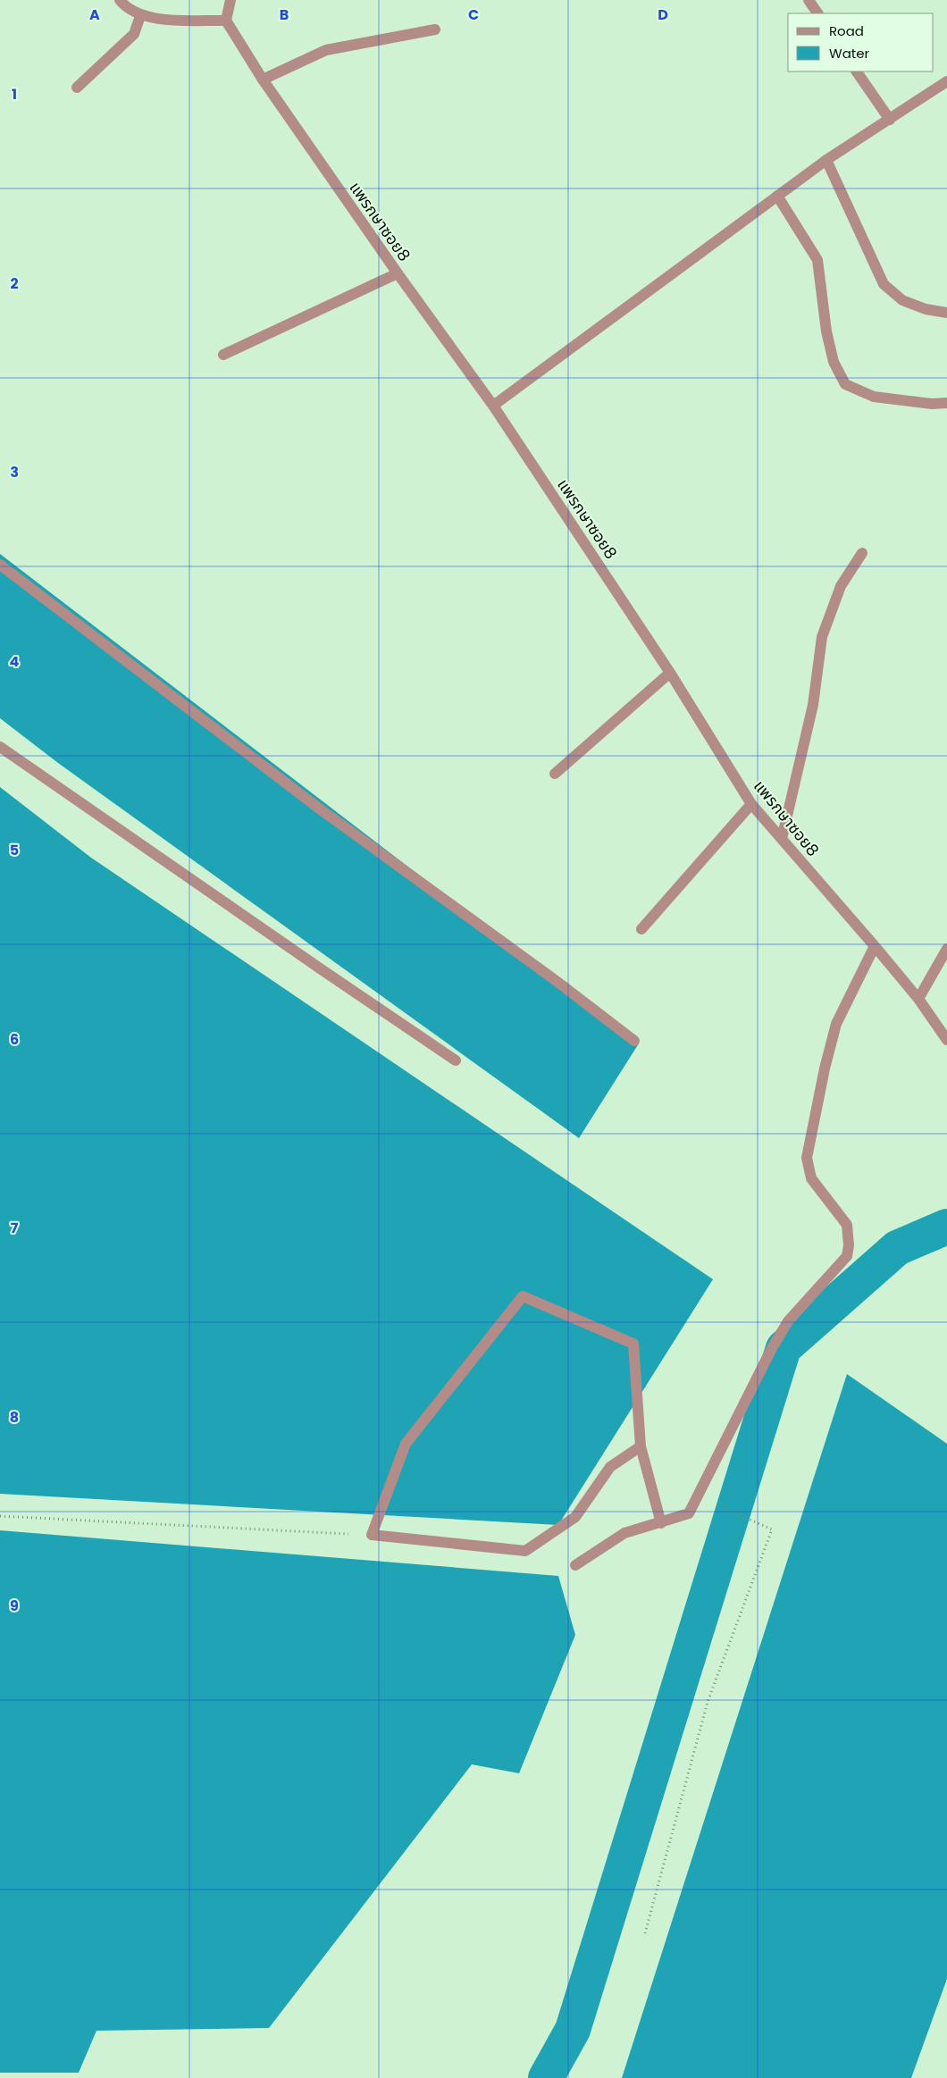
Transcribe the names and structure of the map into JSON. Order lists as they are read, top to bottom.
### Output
{
  "streets": {
    "street": ["แพรกษาซอย8"]
  },
  "legend": ["Road", "Water"],
  "grid": {
    "columns": [
      "A",
      "B",
      "C",
      "D"
    ],
    "rows": [
      "1",
      "2",
      "3",
      "4",
      "5",
      "6",
      "7",
      "8",
      "9"
    ]
  }
}
